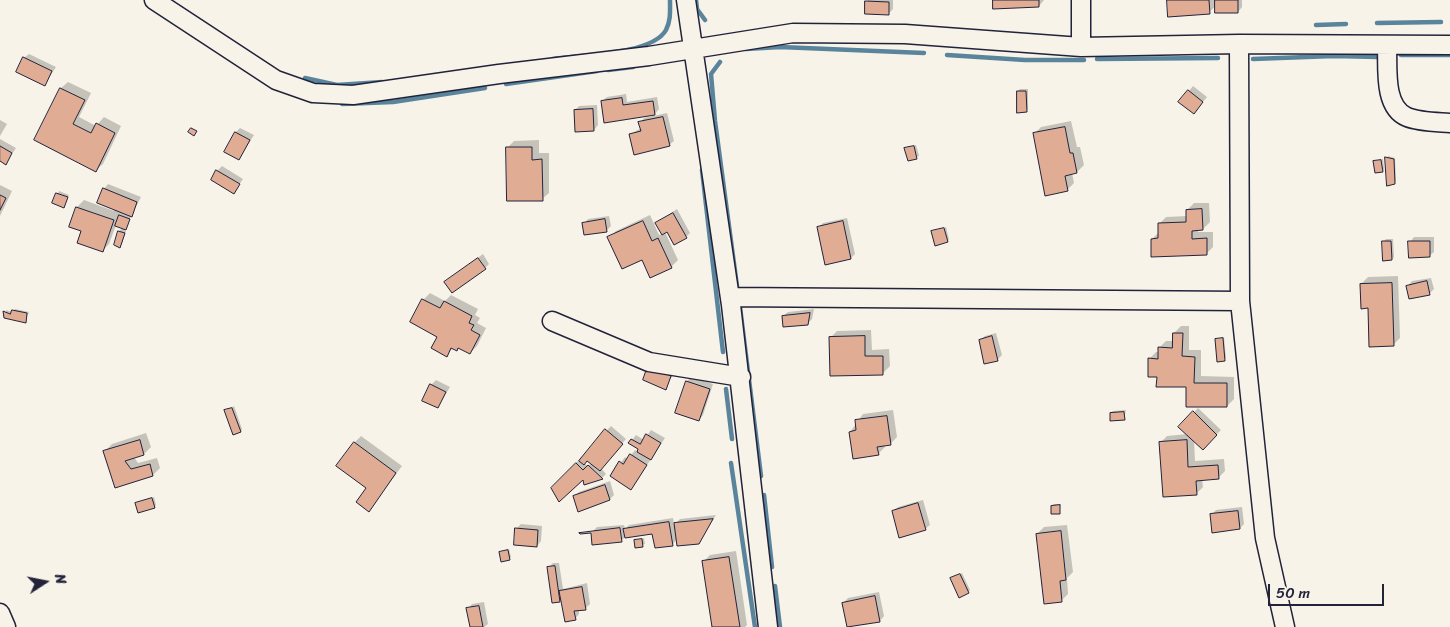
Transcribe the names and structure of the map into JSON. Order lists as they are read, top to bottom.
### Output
{
  "scale_bar": "50 m",
  "north": "right"
}
